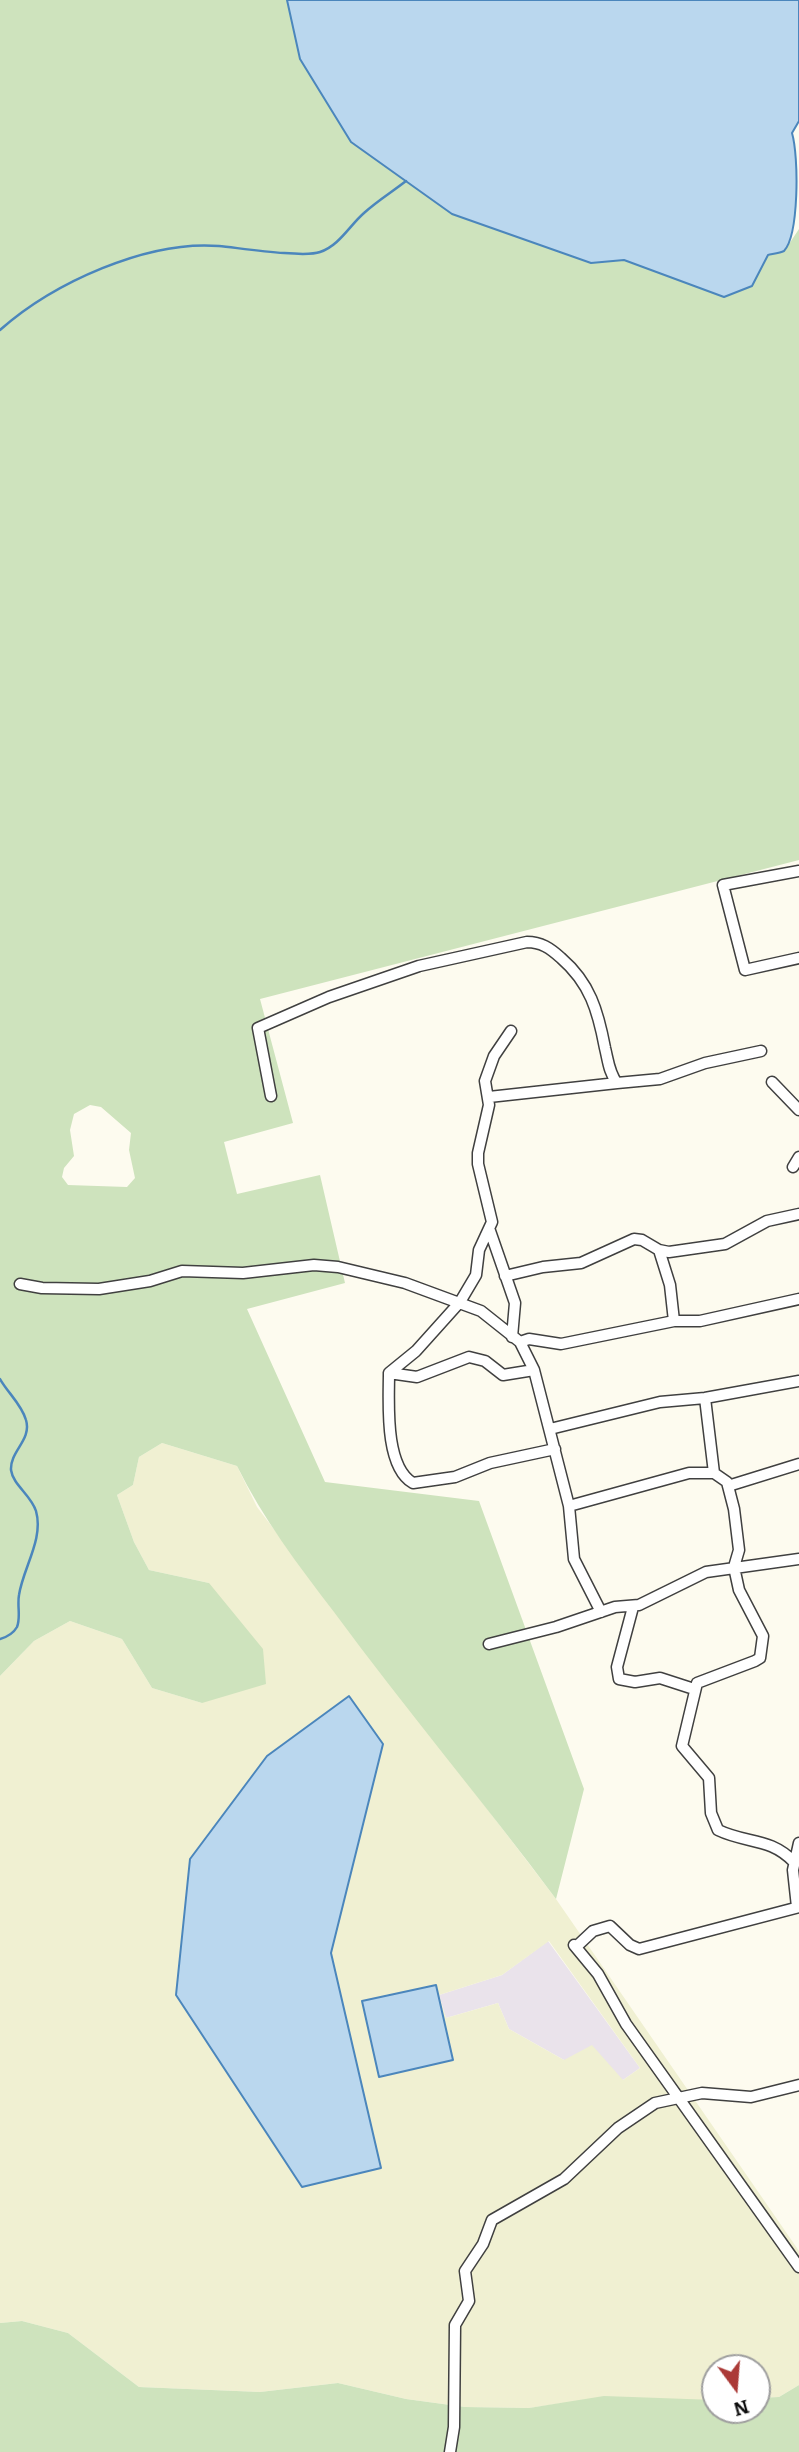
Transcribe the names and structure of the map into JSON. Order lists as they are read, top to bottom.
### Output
{
  "north": "bottom"
}
